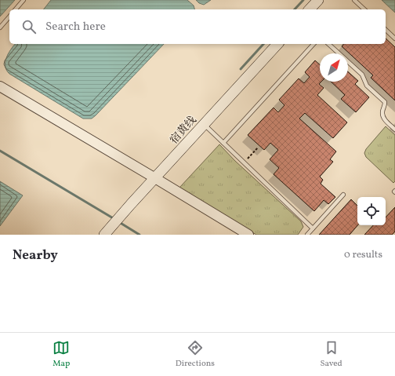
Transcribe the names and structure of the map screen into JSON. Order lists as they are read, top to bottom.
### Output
{
  "streets": {
    "main road": ["宿黄线"]
  },
  "north": "top right",
  "page": {
    "search": "Search here",
    "heading": ["Nearby", "0 results"],
    "nav": ["Map", "Directions", "Saved"]
  }
}
